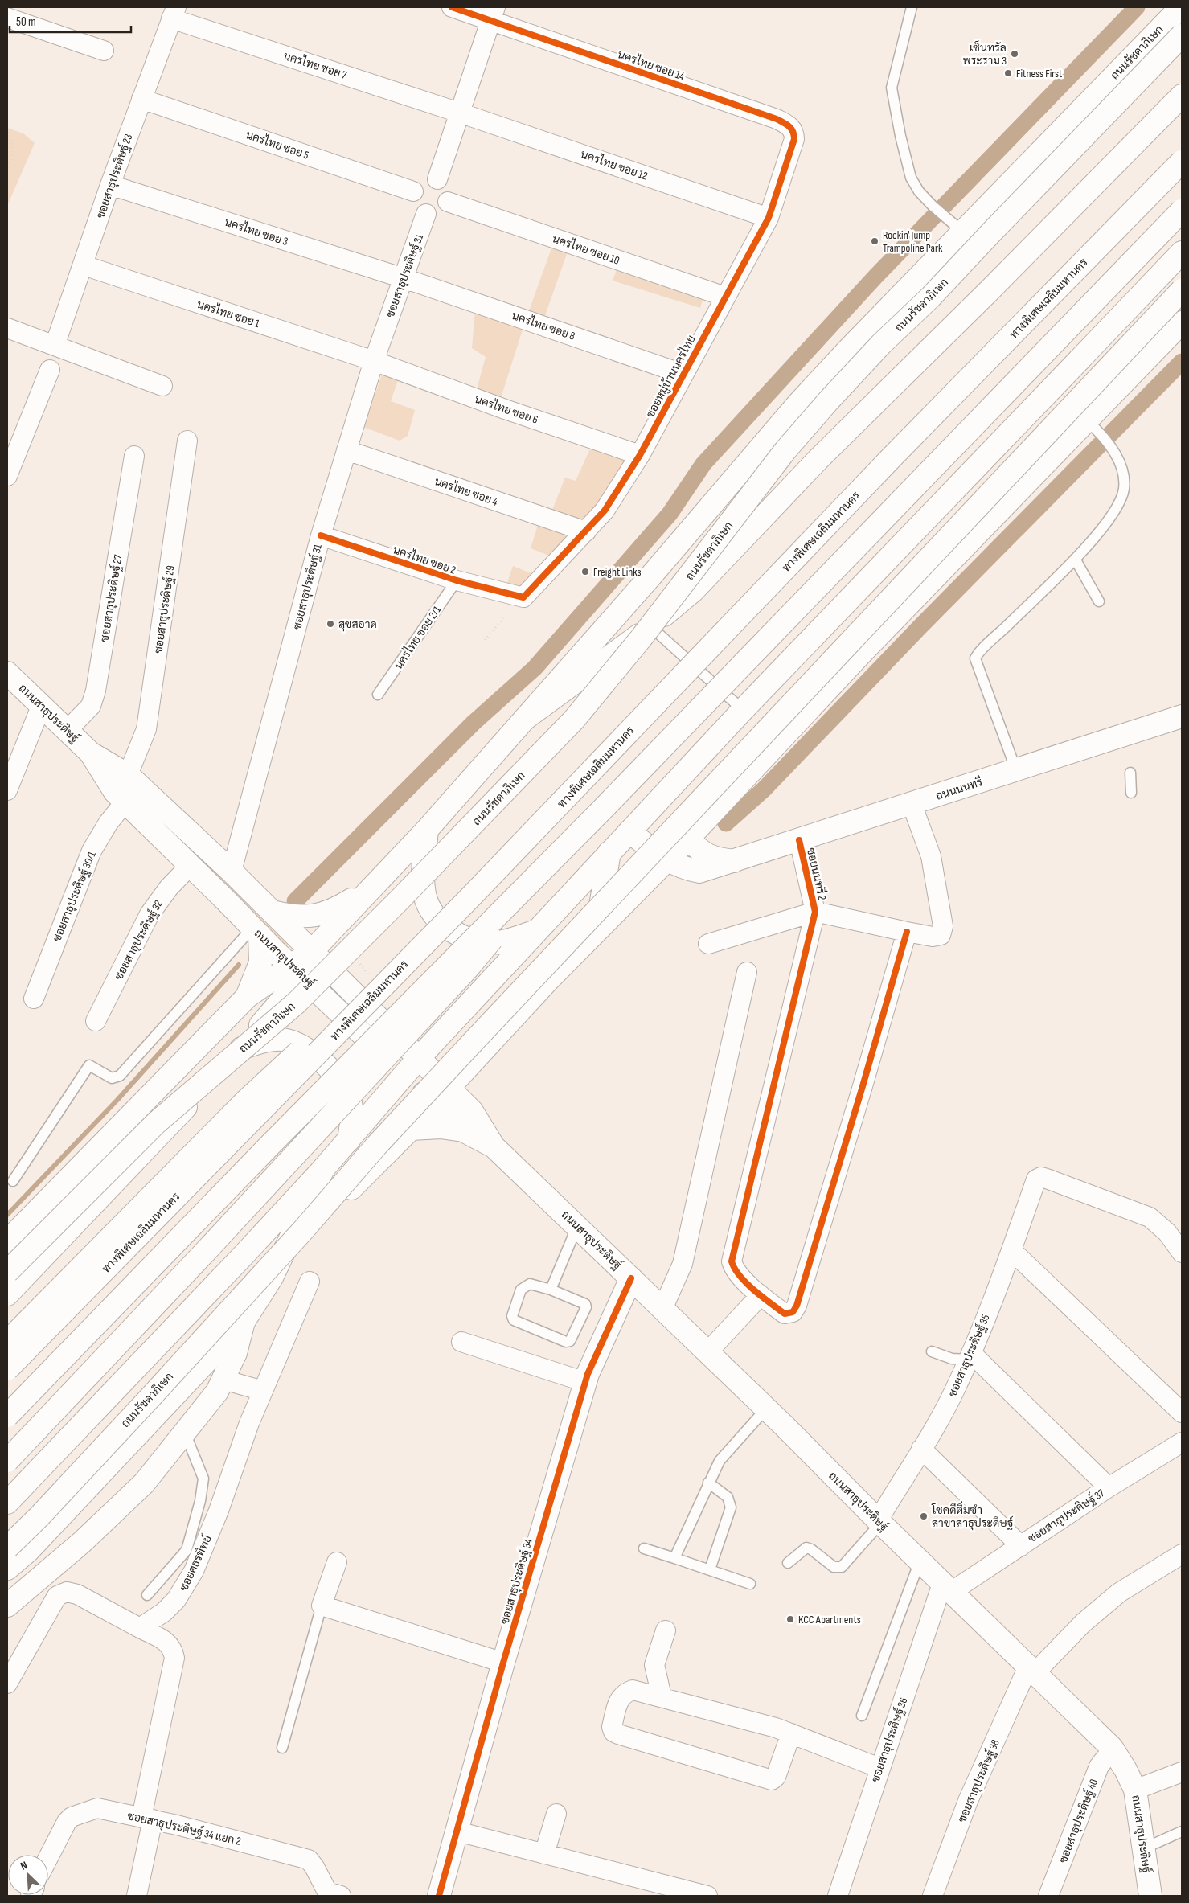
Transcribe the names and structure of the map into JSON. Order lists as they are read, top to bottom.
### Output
{
  "streets": {
    "main road": [
      "ถนนรัชดาภิเษก",
      "ทางพิเศษเฉลิมมหานคร",
      "ถนนสาธุประดิษฐ์",
      "ถนนนนทรี",
      "ซอยสาธุประดิษฐ์ 34"
    ],
    "street": [
      "นครไทย ซอย 7",
      "นครไทย ซอย 14",
      "นครไทย ซอย 5",
      "นครไทย ซอย 12",
      "ซอยสาธุประดิษฐ์ 23",
      "นครไทย ซอย 3",
      "นครไทย ซอย 10",
      "ซอยสาธุประดิษฐ์ 31",
      "นครไทย ซอย 1",
      "นครไทย ซอย 8",
      "ซอยหมู่บ้านนครไทย",
      "นครไทย ซอย 6",
      "นครไทย ซอย 4",
      "นครไทย ซอย 2",
      "ซอยสาธุประดิษฐ์ 27",
      "ซอยสาธุประดิษฐ์ 29",
      "ซอยนนทรี 2",
      "ซอยสาธุประดิษฐ์ 30/1",
      "ซอยสาธุประดิษฐ์ 32",
      "ซอยสาธุประดิษฐ์ 35",
      "ซอยสาธุประดิษฐ์ 37",
      "ซอยศธรทิพย์",
      "ซอยสาธุประดิษฐ์ 36",
      "ซอยสาธุประดิษฐ์ 38",
      "ซอยสาธุประดิษฐ์ 40",
      "ซอยสาธุประดิษฐ์ 34 แยก 2"
    ],
    "lane": ["นครไทย ซอย 2/1"]
  },
  "crossings": [
    ["ถนนรัชดาภิเษก", "ถนนสาธุประดิษฐ์"],
    ["ถนนรัชดาภิเษก", "ถนนนนทรี"],
    ["นครไทย ซอย 7", "นครไทย ซอย 12"],
    ["นครไทย ซอย 7", "ซอยสาธุประดิษฐ์ 23"],
    ["นครไทย ซอย 14", "ซอยหมู่บ้านนครไทย"],
    ["นครไทย ซอย 5", "ซอยสาธุประดิษฐ์ 23"],
    ["นครไทย ซอย 5", "นครไทย ซอย 10"],
    ["นครไทย ซอย 5", "ซอยสาธุประดิษฐ์ 31"],
    ["นครไทย ซอย 12", "ซอยหมู่บ้านนครไทย"],
    ["ซอยสาธุประดิษฐ์ 23", "นครไทย ซอย 3"],
    ["ซอยสาธุประดิษฐ์ 23", "นครไทย ซอย 1"],
    ["นครไทย ซอย 3", "ซอยสาธุประดิษฐ์ 31"],
    ["นครไทย ซอย 3", "นครไทย ซอย 8"],
    ["นครไทย ซอย 10", "ซอยสาธุประดิษฐ์ 31"],
    ["นครไทย ซอย 10", "ซอยหมู่บ้านนครไทย"],
    ["ซอยสาธุประดิษฐ์ 31", "นครไทย ซอย 1"],
    ["ซอยสาธุประดิษฐ์ 31", "นครไทย ซอย 8"],
    ["ซอยสาธุประดิษฐ์ 31", "นครไทย ซอย 6"],
    ["ซอยสาธุประดิษฐ์ 31", "นครไทย ซอย 4"],
    ["ซอยสาธุประดิษฐ์ 31", "นครไทย ซอย 2"],
    ["ซอยสาธุประดิษฐ์ 31", "ถนนสาธุประดิษฐ์"],
    ["นครไทย ซอย 1", "นครไทย ซอย 6"],
    ["นครไทย ซอย 8", "ซอยหมู่บ้านนครไทย"],
    ["ซอยหมู่บ้านนครไทย", "นครไทย ซอย 6"],
    ["ซอยหมู่บ้านนครไทย", "นครไทย ซอย 4"],
    ["ซอยหมู่บ้านนครไทย", "นครไทย ซอย 2"],
    ["นครไทย ซอย 2", "นครไทย ซอย 2/1"],
    ["ซอยสาธุประดิษฐ์ 27", "ถนนสาธุประดิษฐ์"],
    ["ซอยสาธุประดิษฐ์ 29", "ถนนสาธุประดิษฐ์"],
    ["ถนนสาธุประดิษฐ์", "ซอยสาธุประดิษฐ์ 30/1"],
    ["ถนนสาธุประดิษฐ์", "ซอยสาธุประดิษฐ์ 32"],
    ["ถนนสาธุประดิษฐ์", "ซอยสาธุประดิษฐ์ 35"],
    ["ถนนสาธุประดิษฐ์", "ซอยสาธุประดิษฐ์ 37"],
    ["ถนนสาธุประดิษฐ์", "ซอยสาธุประดิษฐ์ 34"],
    ["ถนนสาธุประดิษฐ์", "ซอยสาธุประดิษฐ์ 36"],
    ["ถนนสาธุประดิษฐ์", "ซอยสาธุประดิษฐ์ 38"],
    ["ถนนสาธุประดิษฐ์", "ซอยสาธุประดิษฐ์ 40"],
    ["ถนนนนทรี", "ซอยนนทรี 2"],
    ["ซอยสาธุประดิษฐ์ 37", "ซอยสาธุประดิษฐ์ 36"]
  ],
  "places": [
    "เซ็นทรัล พระราม 3",
    "Fitness First",
    "Rockin' Jump Trampoline Park",
    "Freight Links",
    "สุขสอาด",
    "โชคดีติ่มซำ สาขาสาธุประดิษฐ์",
    "KCC Apartments"
  ],
  "scale_bar": "50 m",
  "north": "top left"
}
